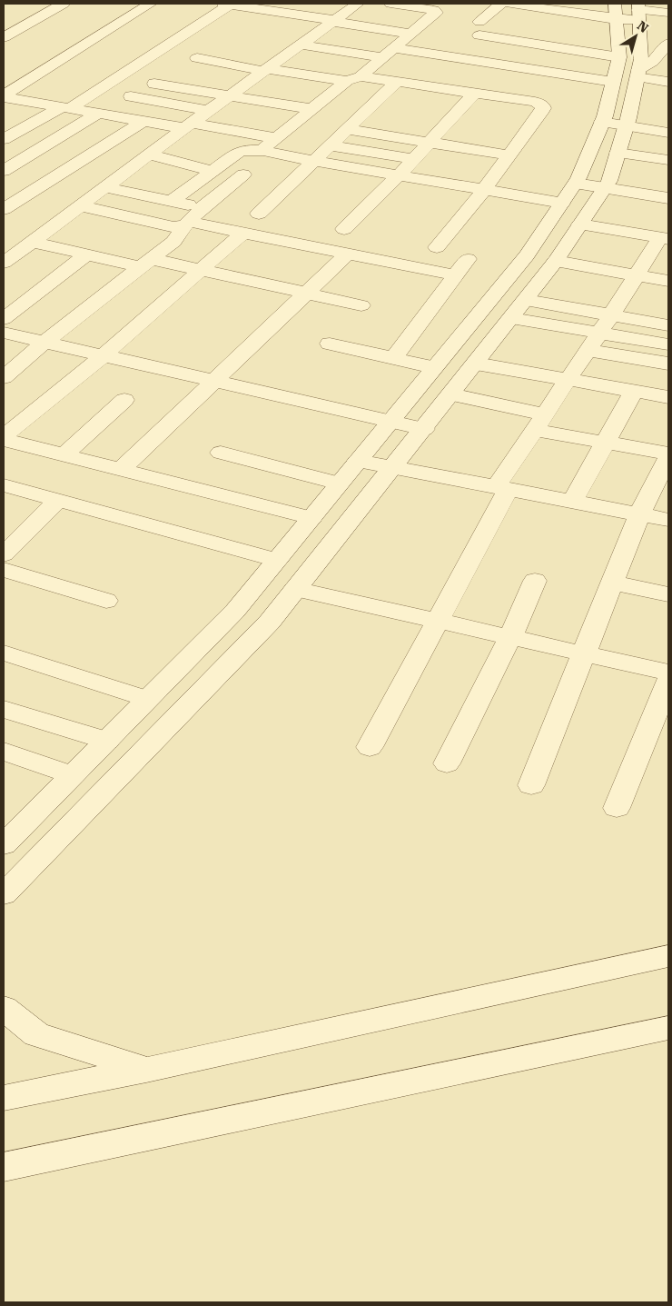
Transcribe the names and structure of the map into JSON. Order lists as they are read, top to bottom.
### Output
{
  "north": "top right"
}
